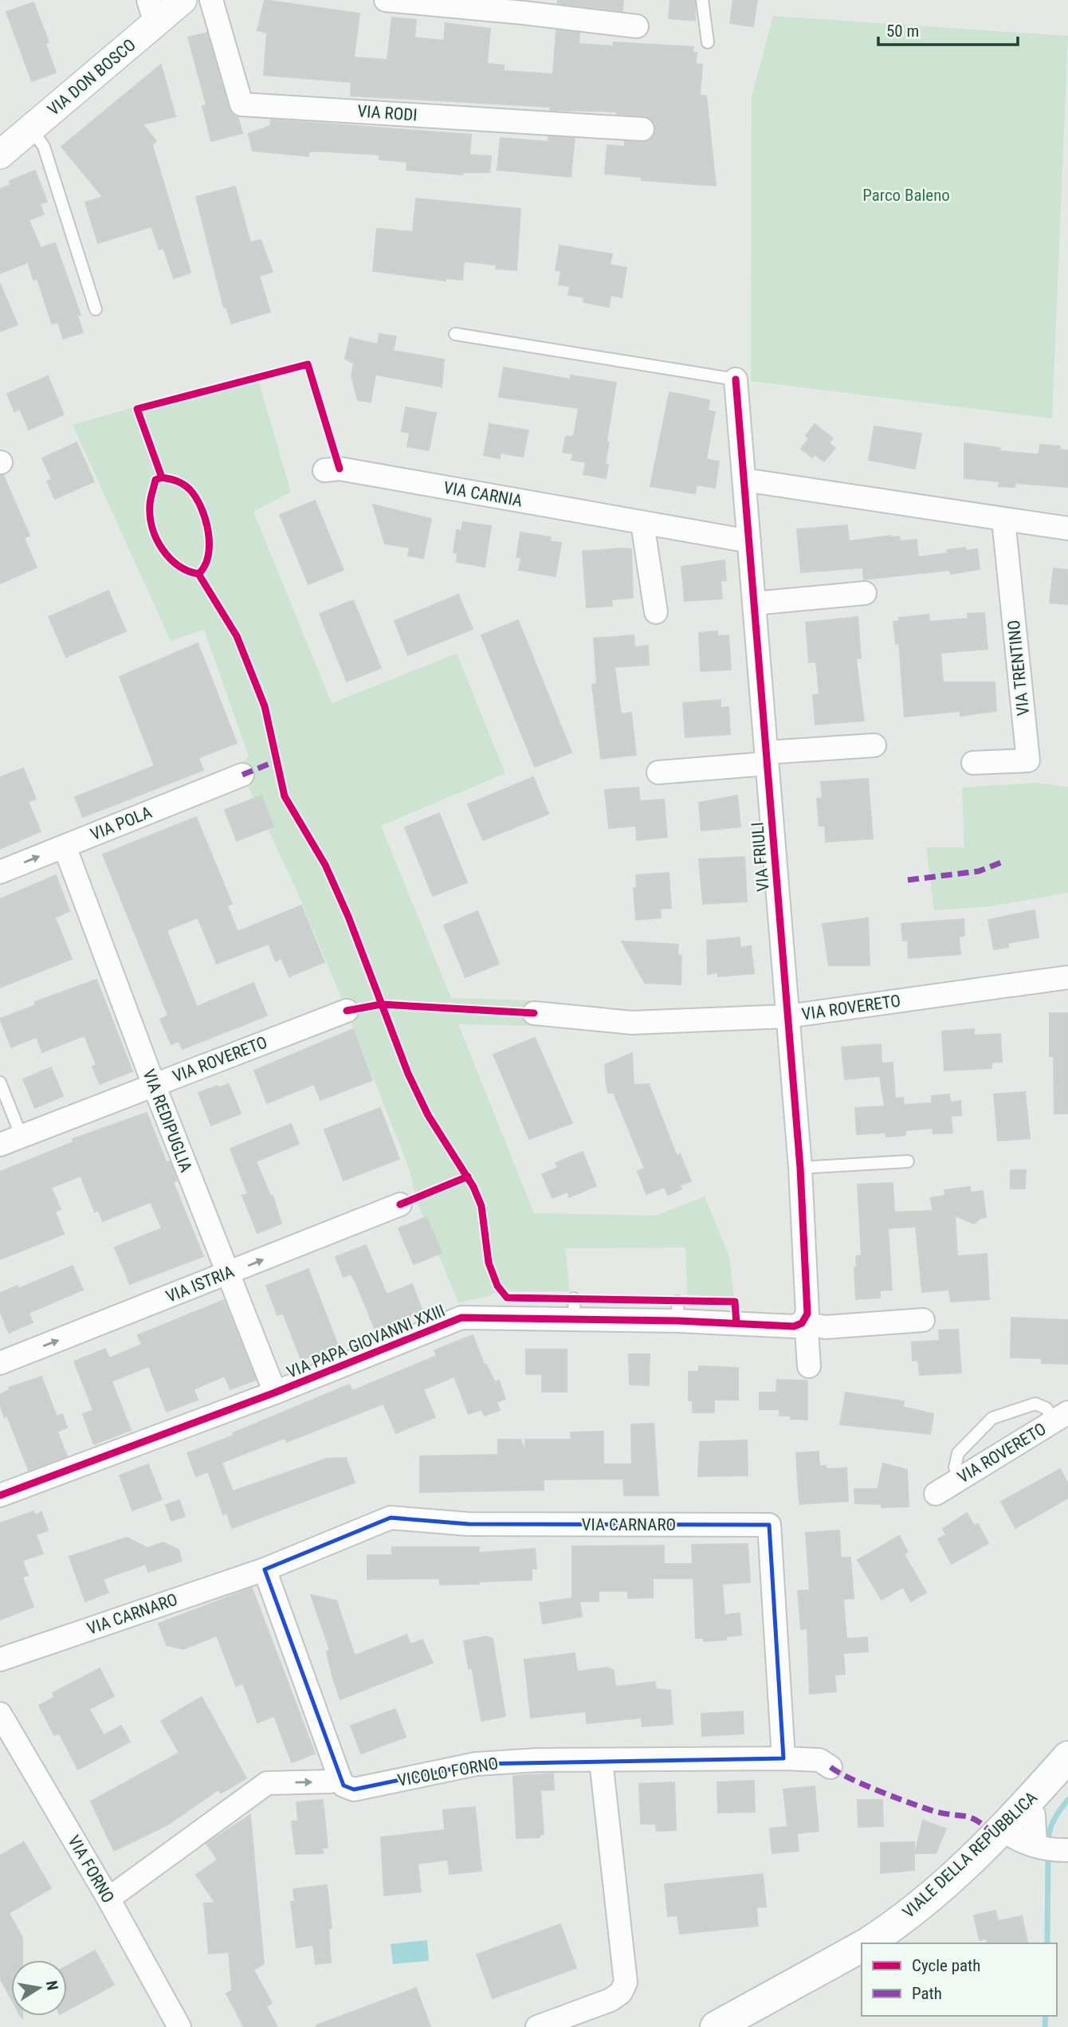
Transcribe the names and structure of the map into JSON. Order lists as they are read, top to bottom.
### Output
{
  "streets": {
    "main road": ["VIALE DELLA REPUBBLICA"],
    "street": [
      "VIA DON BOSCO",
      "VIA RODI",
      "VIA CARNIA",
      "VIA TRENTINO",
      "VIA POLA",
      "VIA FRIULI",
      "VIA ROVERETO",
      "VIA REDIPUGLIA",
      "VIA ISTRIA",
      "VIA PAPA GIOVANNI XXIII",
      "VIA CARNARO",
      "VICOLO FORNO",
      "VIA FORNO"
    ]
  },
  "crossings": [
    ["VIA CARNIA", "VIA FRIULI"],
    ["VIA POLA", "VIA REDIPUGLIA"],
    ["VIA FRIULI", "VIA ROVERETO"],
    ["VIA FRIULI", "VIA PAPA GIOVANNI XXIII"],
    ["VIA ROVERETO", "VIA REDIPUGLIA"],
    ["VIA REDIPUGLIA", "VIA ISTRIA"],
    ["VIA REDIPUGLIA", "VIA PAPA GIOVANNI XXIII"],
    ["VIA CARNARO", "VICOLO FORNO"]
  ],
  "one_way": ["VIA ISTRIA"],
  "parks": ["Parco Baleno"],
  "legend": ["Cycle path", "Path"],
  "scale_bar": "50 m",
  "north": "right"
}
